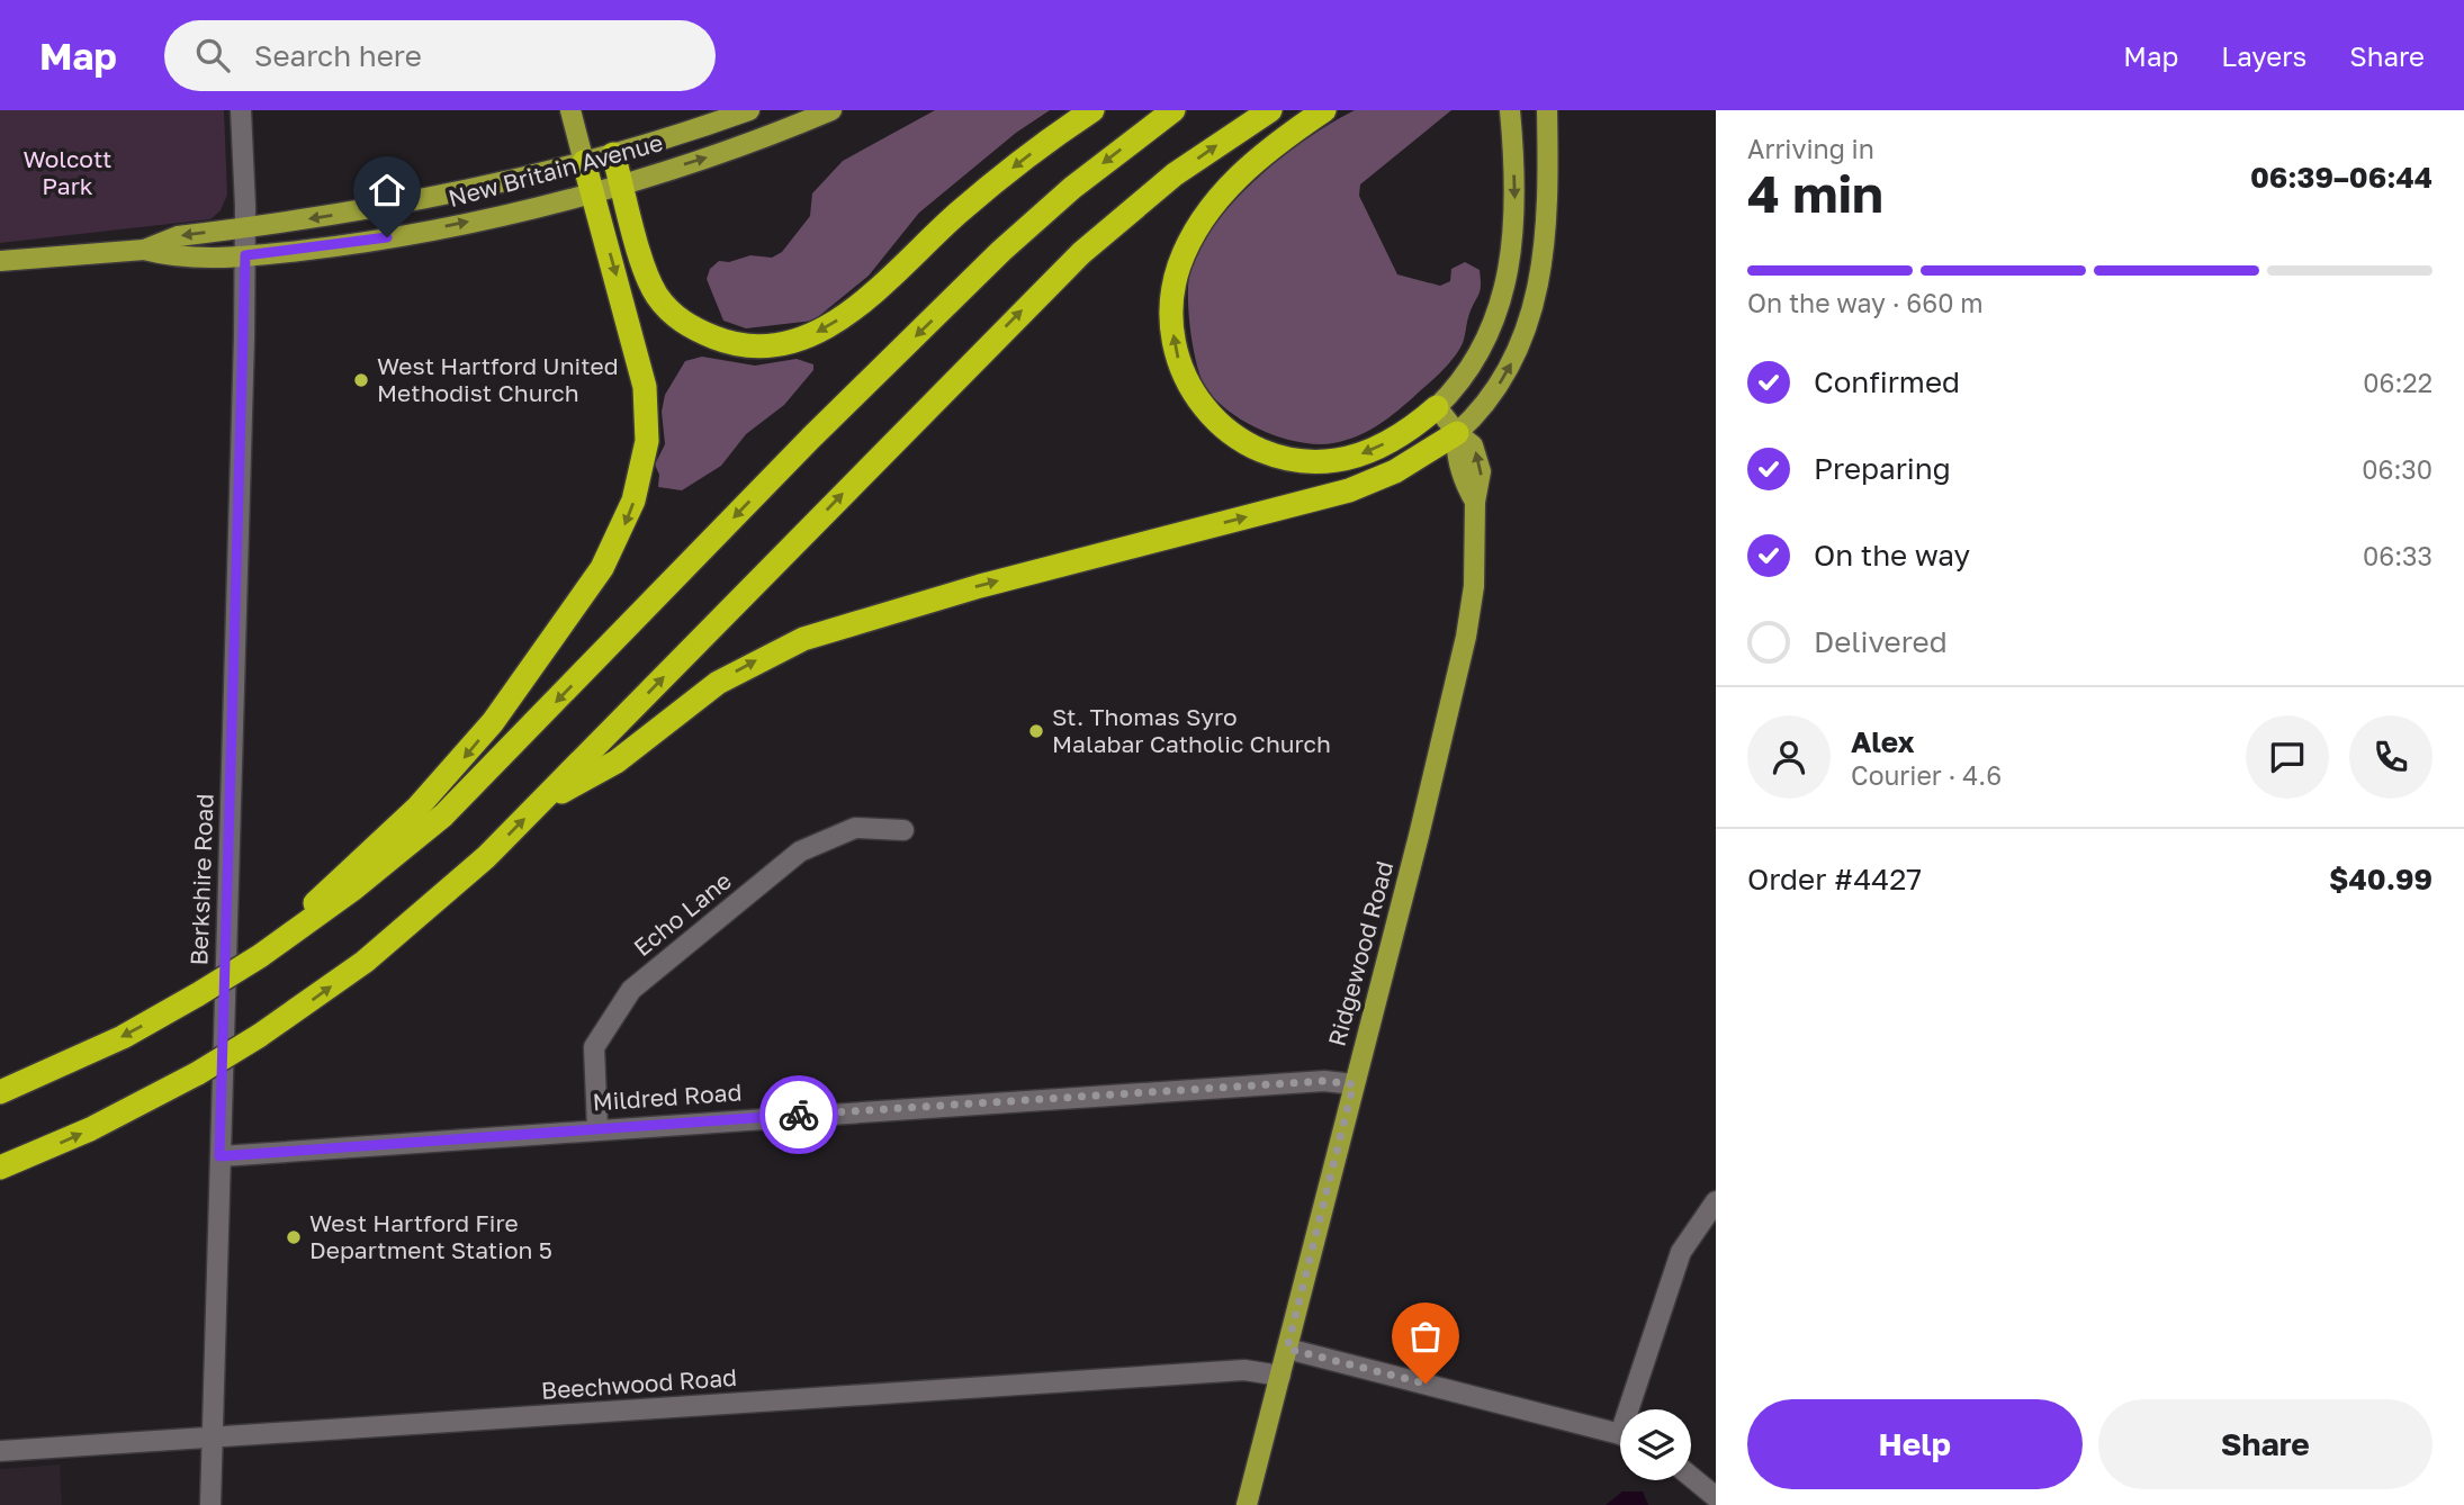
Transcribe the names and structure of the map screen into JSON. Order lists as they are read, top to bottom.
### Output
{
  "streets": {
    "main road": ["New Britain Avenue", "Ridgewood Road"],
    "street": [
      "Berkshire Road",
      "Echo Lane",
      "Mildred Road",
      "Beechwood Road"
    ]
  },
  "crossings": [
    ["New Britain Avenue", "Berkshire Road"],
    ["Berkshire Road", "Mildred Road"],
    ["Berkshire Road", "Beechwood Road"],
    ["Echo Lane", "Mildred Road"],
    ["Ridgewood Road", "Mildred Road"],
    ["Ridgewood Road", "Beechwood Road"]
  ],
  "parks": ["Wolcott Park"],
  "places": ["West Hartford United Methodist Church", "St. Thomas Syro Malabar Catholic Church", "West Hartford Fire Department Station 5"],
  "page": {
    "header": "Map",
    "search": "Search here",
    "nav": ["Map", "Layers", "Share"],
    "heading": ["4 min", "Arriving in", "06:39–06:44"],
    "panel": [
      "Alex",
      "Courier · 4.6",
      "Order #4427",
      "$40.99"
    ],
    "bar": "On the way · 660 m",
    "list": [
      ["Confirmed", "06:22"],
      ["Preparing", "06:30"],
      ["On the way", "06:33"],
      "Delivered"
    ],
    "buttons": ["Help", "Share"]
  }
}
